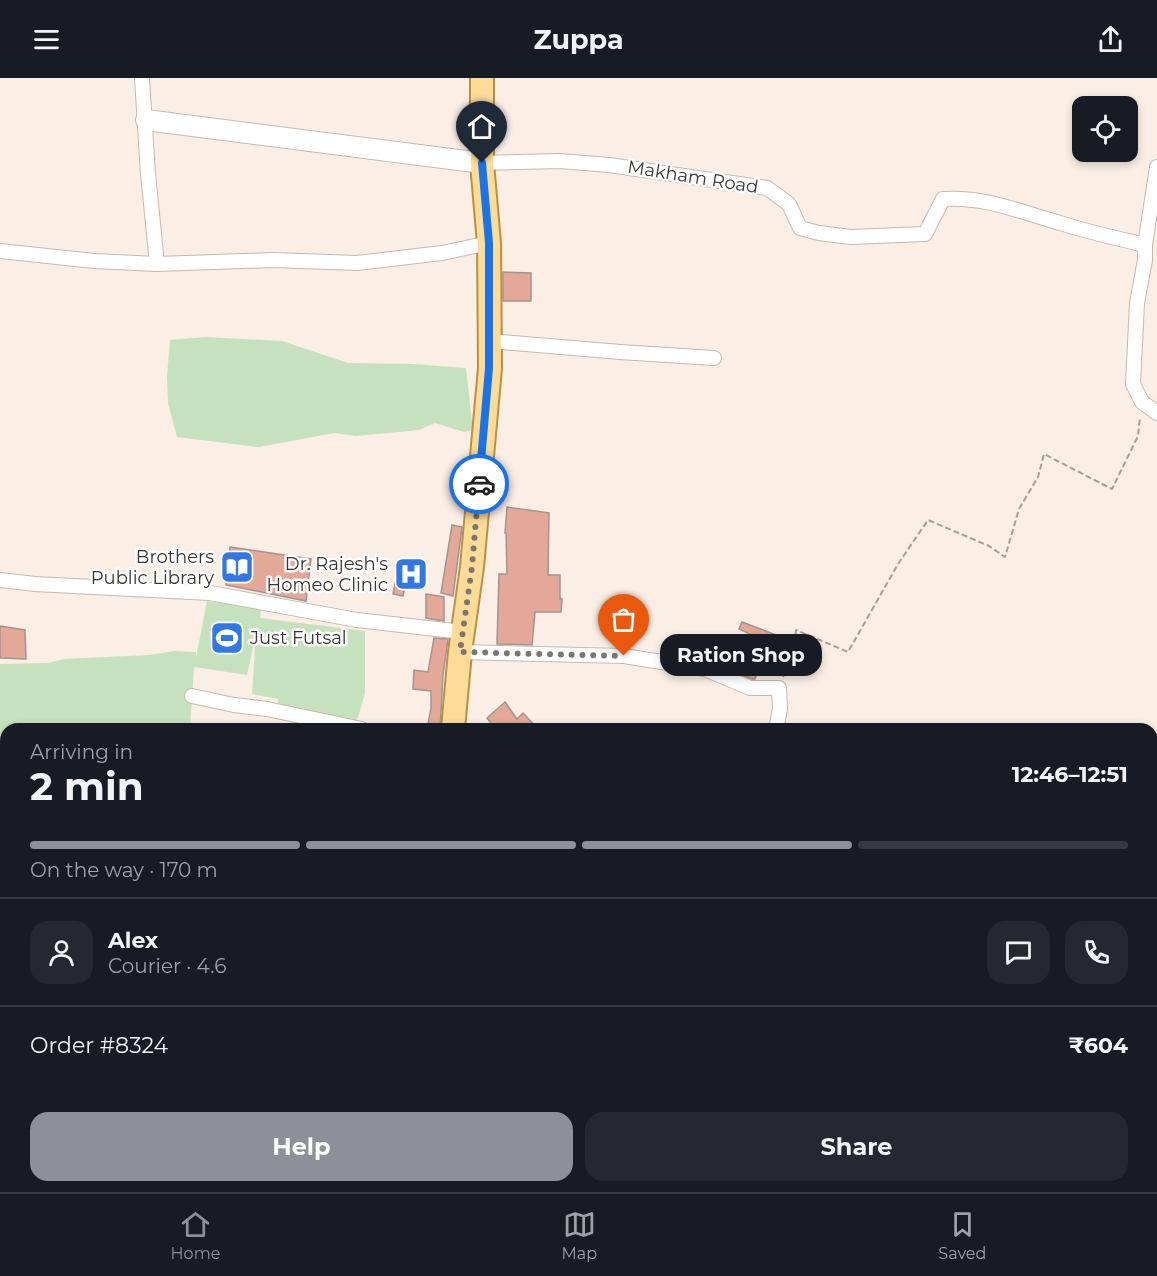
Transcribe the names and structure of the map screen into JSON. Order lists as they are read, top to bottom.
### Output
{
  "streets": {
    "street": ["Makham Road"]
  },
  "places": {
    "library": ["Brothers Public Library"],
    "hospital": ["Dr. Rajesh's Homeo Clinic"],
    "sports": ["Just Futsal"],
    "other": ["Ration Shop"]
  },
  "page": {
    "header": "Zuppa",
    "bubble": "Ration Shop",
    "heading": ["2 min", "Arriving in", "12:46–12:51"],
    "panel": [
      "Alex",
      "Courier · 4.6",
      "Order #8324",
      "₹604"
    ],
    "bar": "On the way · 170 m",
    "buttons": ["Help", "Share"],
    "tabs": ["Home", "Map", "Saved"]
  }
}
